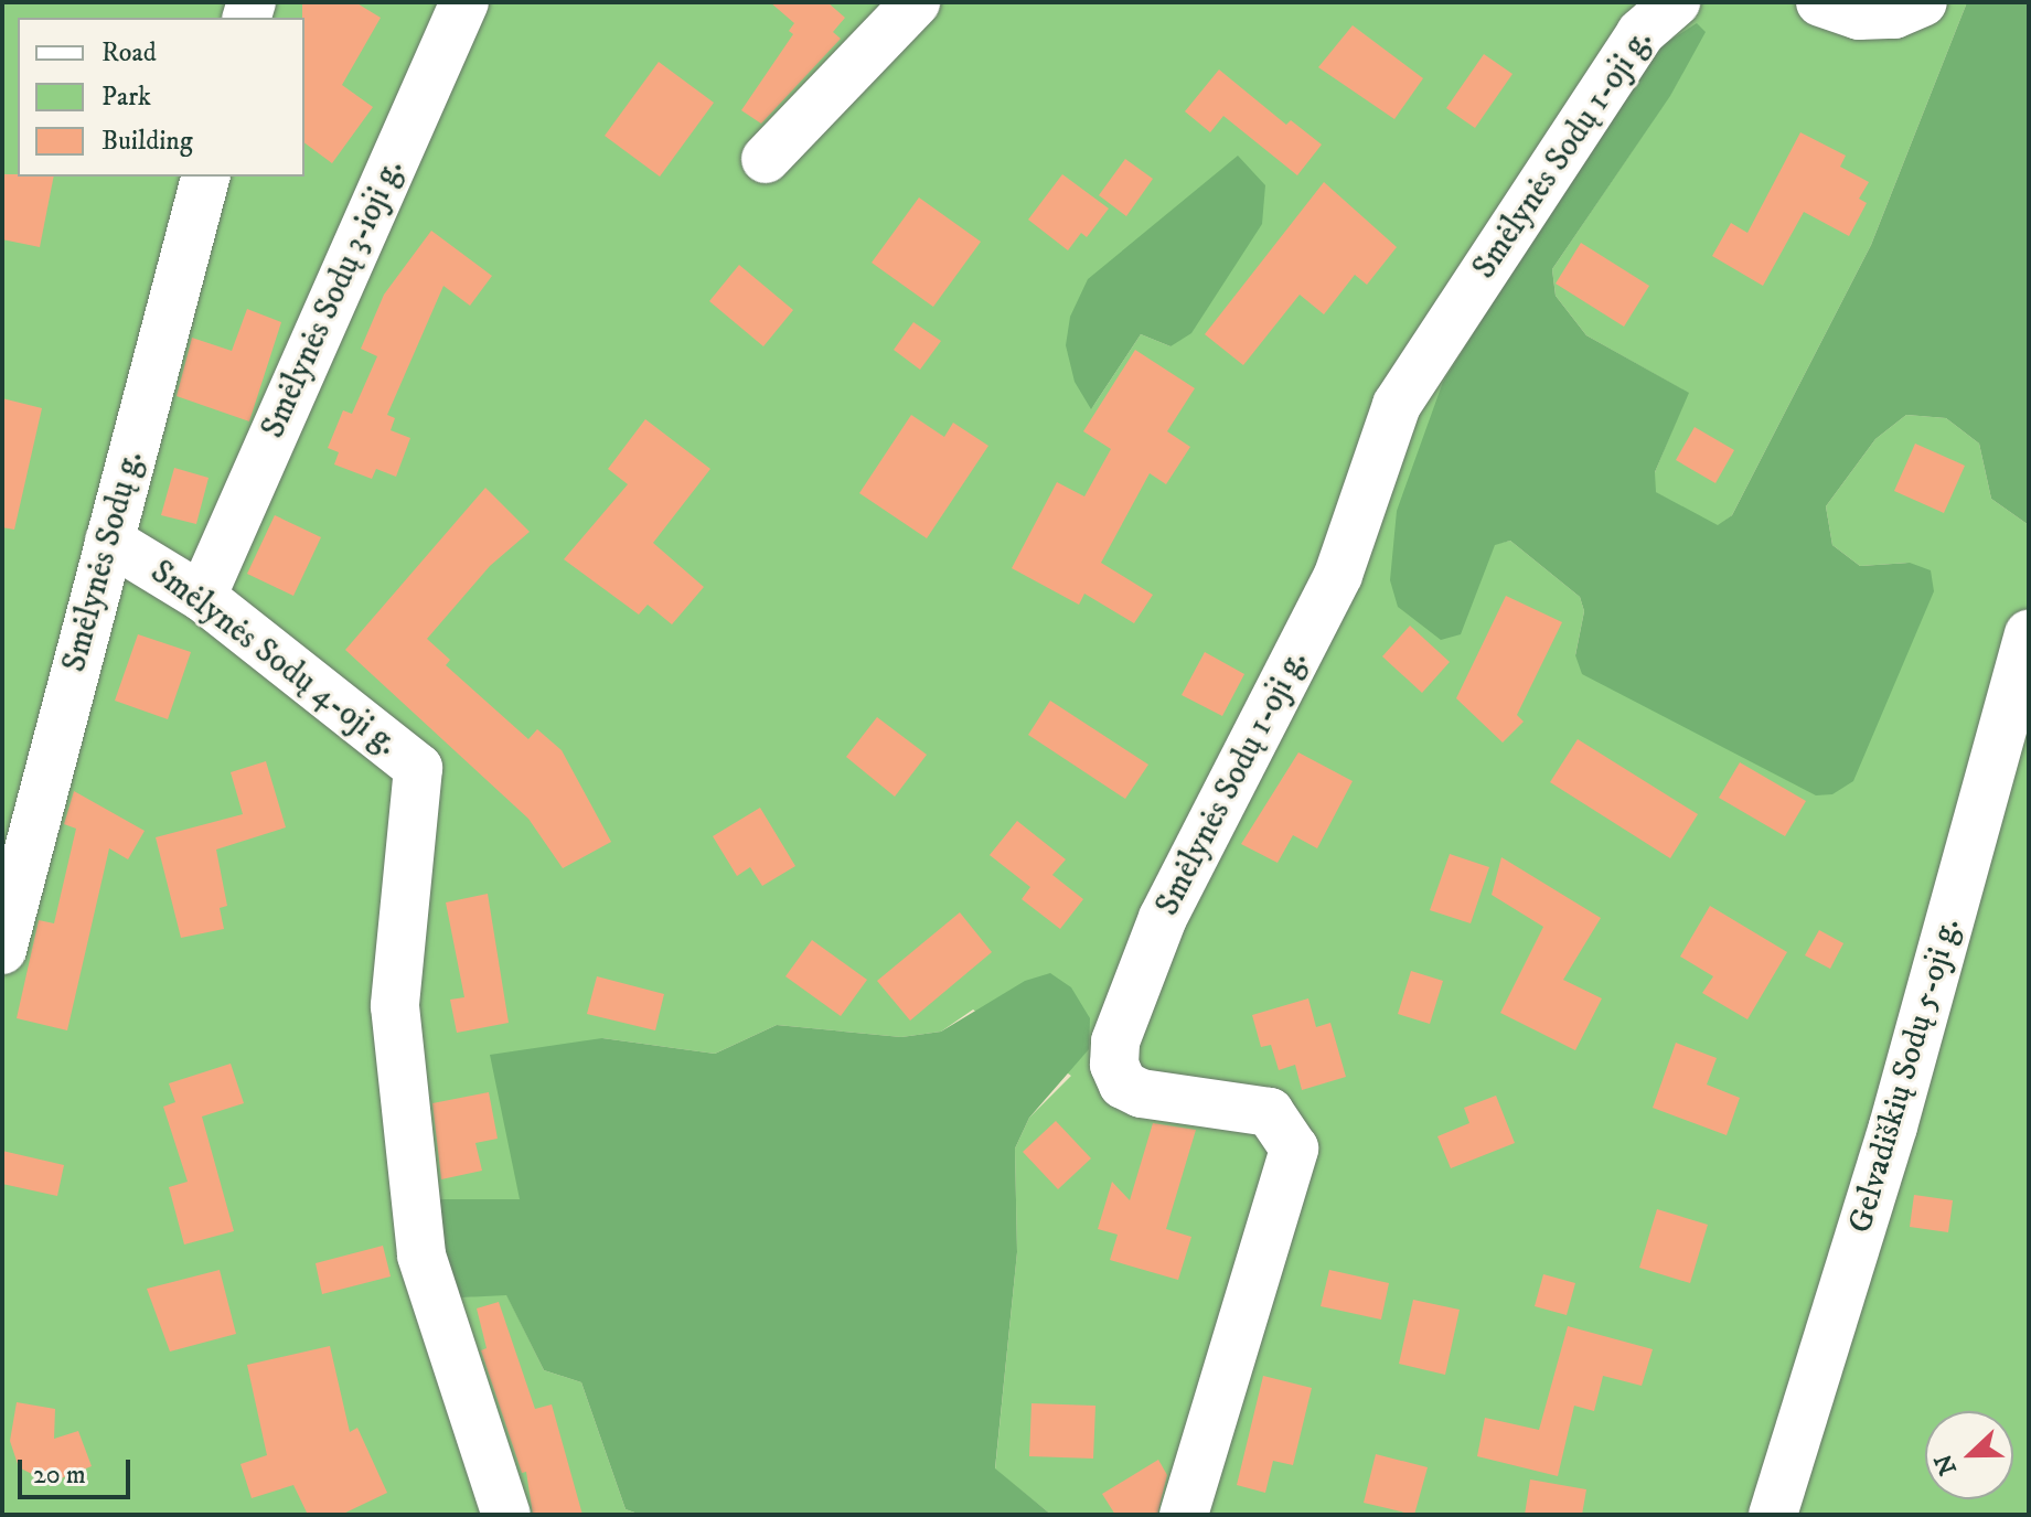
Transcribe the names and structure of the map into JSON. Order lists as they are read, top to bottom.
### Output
{
  "streets": {
    "street": [
      "Smėlynės Sodų 1-oji g.",
      "Smėlynės Sodų 3-ioji g.",
      "Smėlynės Sodų g.",
      "Smėlynės Sodų 4-oji g.",
      "Gelvadiškių Sodų 5-oji g."
    ]
  },
  "crossings": [
    ["Smėlynės Sodų 3-ioji g.", "Smėlynės Sodų 4-oji g."],
    ["Smėlynės Sodų g.", "Smėlynės Sodų 4-oji g."]
  ],
  "legend": ["Road", "Park", "Building"],
  "scale_bar": "20 m",
  "north": "left"
}
